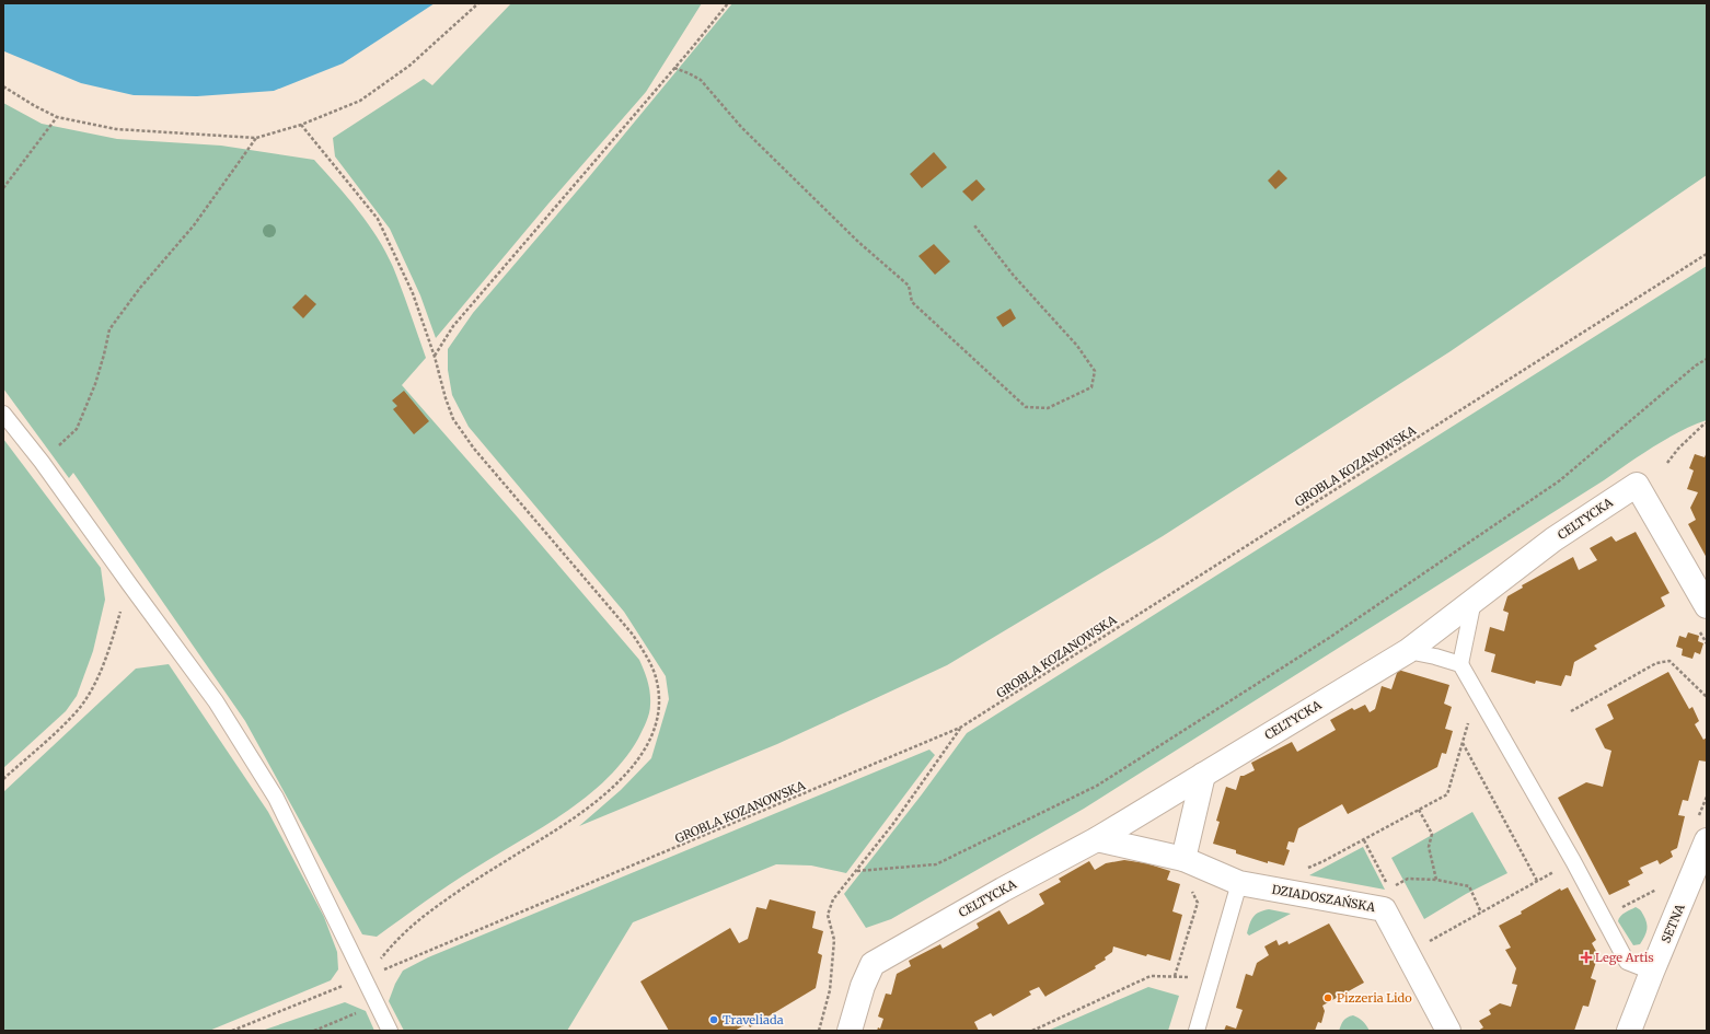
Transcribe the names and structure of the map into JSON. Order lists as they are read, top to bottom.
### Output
{
  "streets": {
    "street": ["CELTYCKA", "DZIADOSZAŃSKA", "SETNA"],
    "path": ["GROBLA KOZANOWSKA"]
  },
  "crossings": [
    ["CELTYCKA", "DZIADOSZAŃSKA"]
  ],
  "places": {
    "health": ["Lege Artis"],
    "other": ["Pizzeria Lido", "Traveliada"]
  }
}
